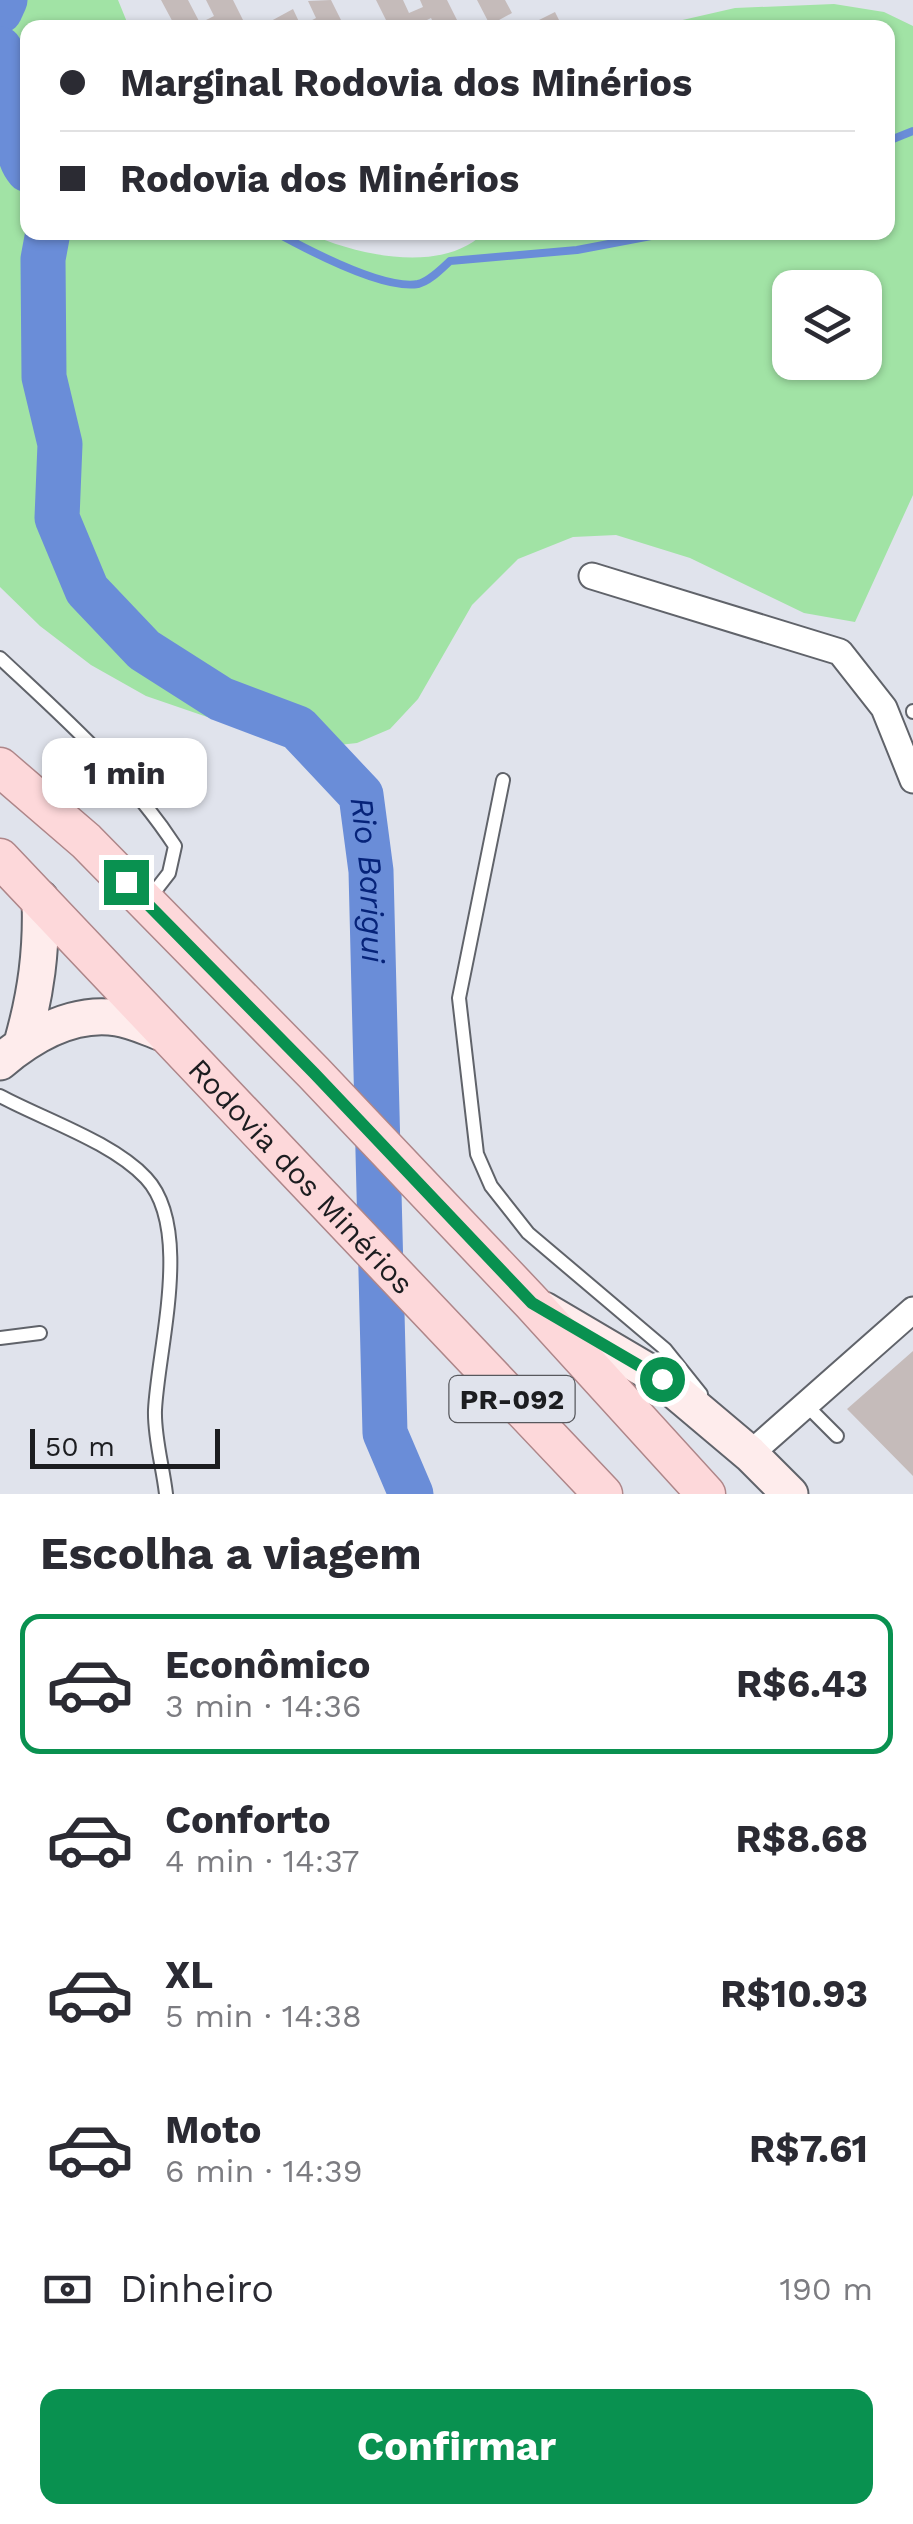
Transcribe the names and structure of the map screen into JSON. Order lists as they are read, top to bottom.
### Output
{
  "streets": {
    "main road": ["Rodovia dos Minérios", "PR-092"]
  },
  "water": ["Rio Barigui"],
  "scale_bar": "50 m",
  "page": {
    "banner": ["Marginal Rodovia dos Minérios", "Rodovia dos Minérios"],
    "bubble": "1 min",
    "scale": "50 m",
    "heading": "Escolha a viagem",
    "list": [
      {
        "name": "Econômico",
        "note": "3 min · 14:36",
        "value": "R$6.43"
      },
      {
        "name": "Conforto",
        "note": "4 min · 14:37",
        "value": "R$8.68"
      },
      {
        "name": "XL",
        "note": "5 min · 14:38",
        "value": "R$10.93"
      },
      {
        "name": "Moto",
        "note": "6 min · 14:39",
        "value": "R$7.61"
      }
    ],
    "pay": ["Dinheiro", "190 m"],
    "buttons": "Confirmar"
  }
}
